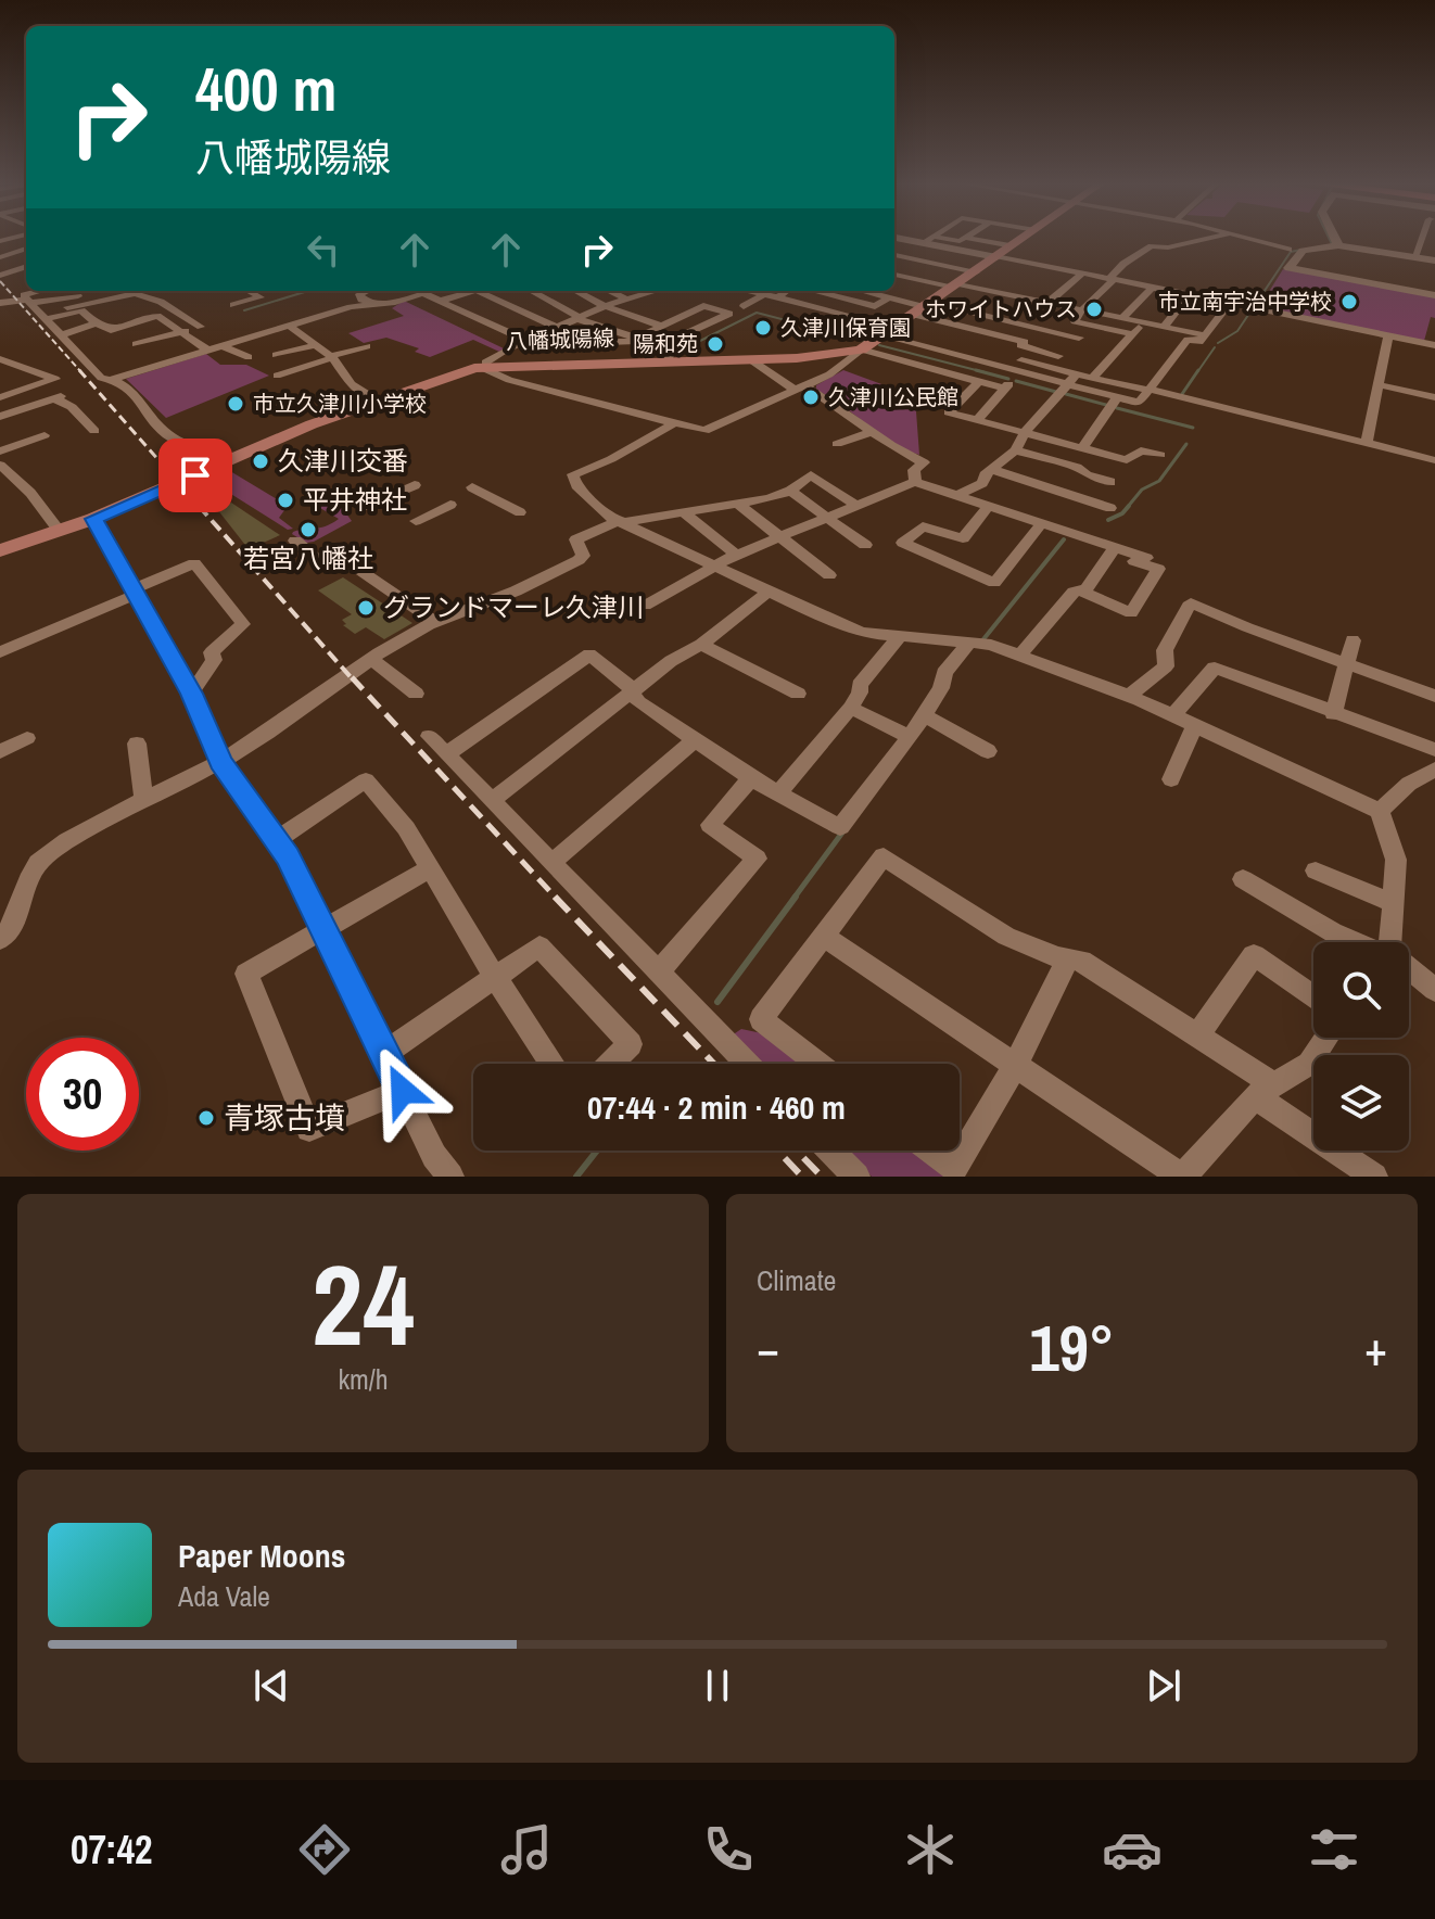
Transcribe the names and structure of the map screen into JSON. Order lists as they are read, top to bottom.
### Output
{
  "streets": {
    "main road": ["八幡城陽線"]
  },
  "places": [
    "市立南宇治中学校",
    "ホワイトハウス",
    "久津川保育園",
    "陽和苑",
    "久津川公民館",
    "市立久津川小学校",
    "久津川交番",
    "平井神社",
    "若宮八幡社",
    "グランドマーレ久津川",
    "青塚古墳"
  ],
  "page": {
    "turn": ["400 m", "八幡城陽線"],
    "limit": "30",
    "trip": "07:44 · 2 min · 460 m",
    "tile": [
      ["24", "km/h"],
      "Climate"
    ],
    "heat": ["−", "19°", "+"],
    "song": ["Paper Moons", "Ada Vale"],
    "tabs": "07:42"
  }
}
